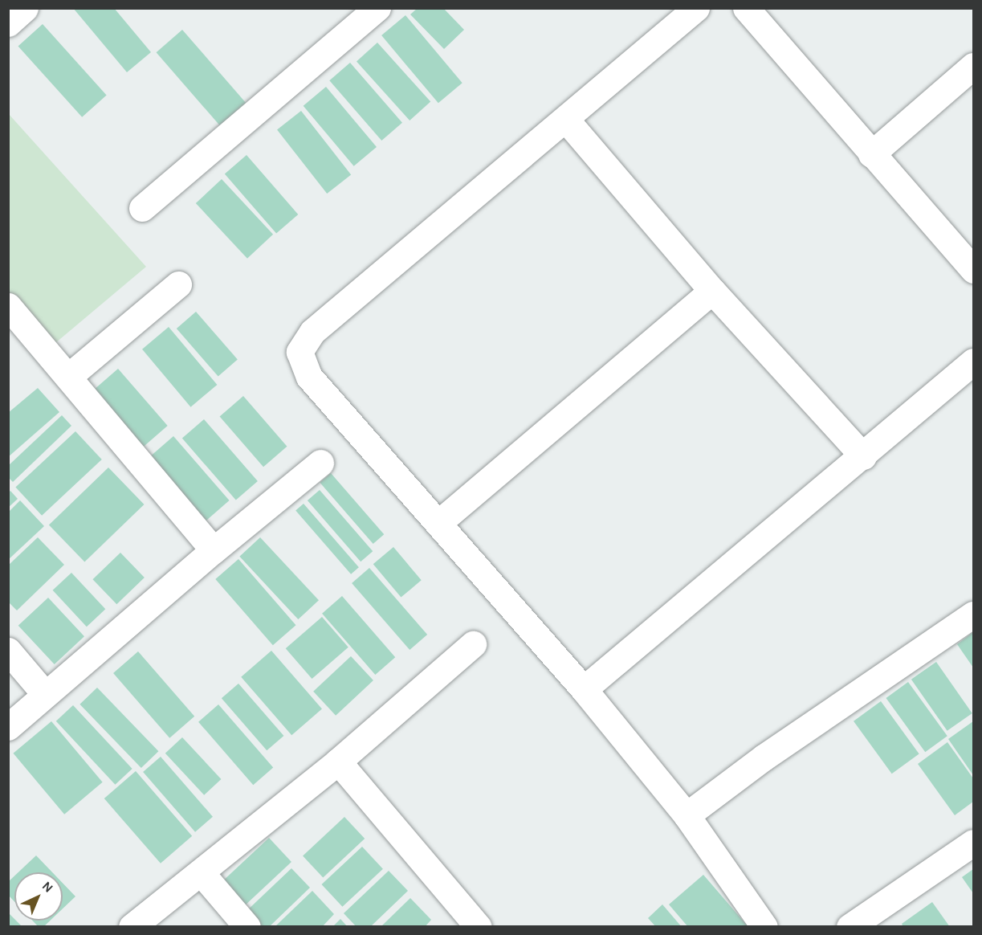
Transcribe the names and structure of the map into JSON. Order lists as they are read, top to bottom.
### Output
{
  "north": "top right"
}
